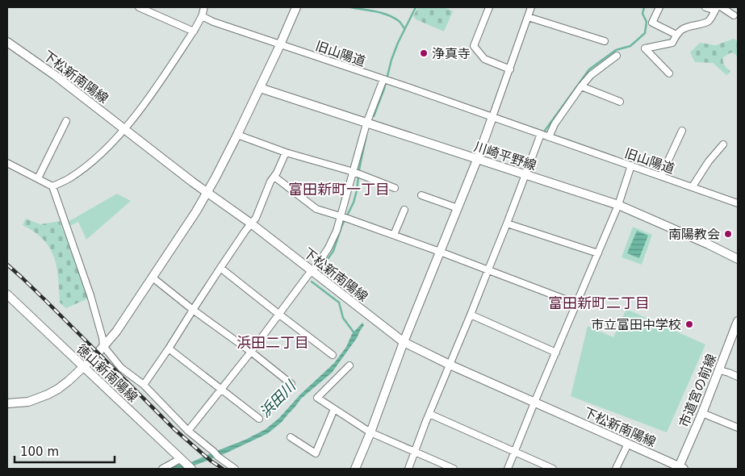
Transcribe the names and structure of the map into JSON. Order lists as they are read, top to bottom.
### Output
{
  "streets": {
    "street": [
      "旧山陽道",
      "下松新南陽線",
      "川崎平野線",
      "徳山新南陽線",
      "市道宮の前線"
    ]
  },
  "crossings": [
    ["下松新南陽線", "市道宮の前線"]
  ],
  "districts": ["富田新町一丁目", "富田新町二丁目", "浜田二丁目"],
  "water": ["浜田川"],
  "places": ["浄真寺", "南陽教会", "市立富田中学校"],
  "scale_bar": "100 m"
}
